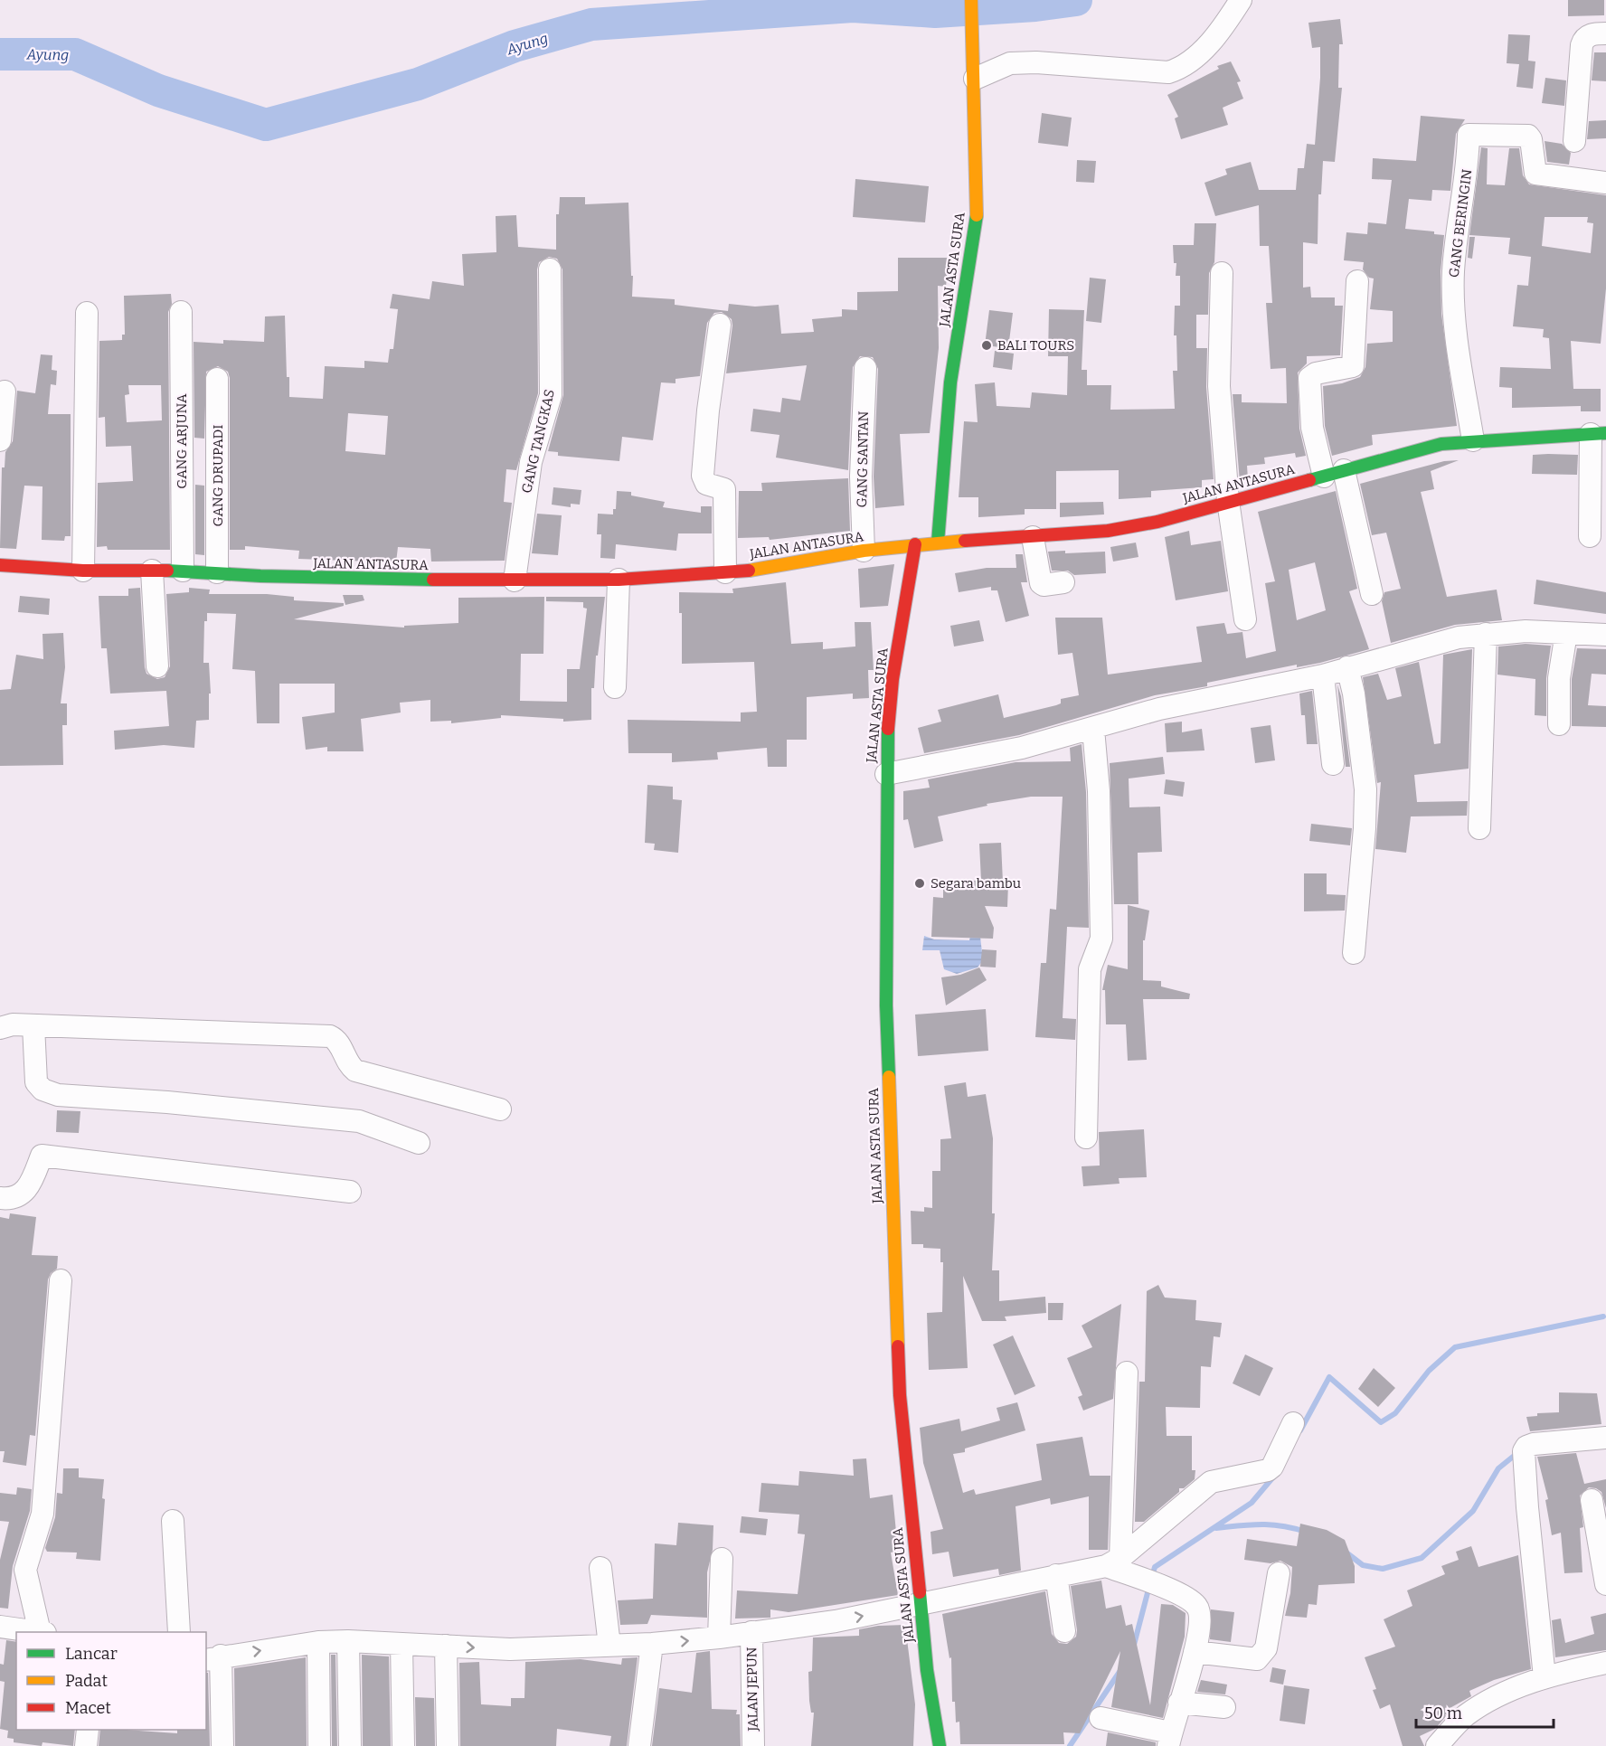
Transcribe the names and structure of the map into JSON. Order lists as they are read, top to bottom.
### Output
{
  "streets": {
    "street": [
      "GANG BERINGIN",
      "JALAN ASTA SURA",
      "GANG ARJUNA",
      "GANG TANGKAS",
      "GANG SANTAN",
      "GANG DRUPADI",
      "JALAN ANTASURA",
      "JALAN JEPUN"
    ]
  },
  "crossings": [
    ["GANG BERINGIN", "JALAN ANTASURA"],
    ["JALAN ASTA SURA", "JALAN ANTASURA"],
    ["GANG ARJUNA", "JALAN ANTASURA"],
    ["GANG TANGKAS", "JALAN ANTASURA"],
    ["GANG SANTAN", "JALAN ANTASURA"],
    ["GANG DRUPADI", "JALAN ANTASURA"]
  ],
  "water": ["Ayung"],
  "places": ["BALI TOURS", "Segara bambu"],
  "legend": ["Lancar", "Padat", "Macet"],
  "scale_bar": "50 m"
}
